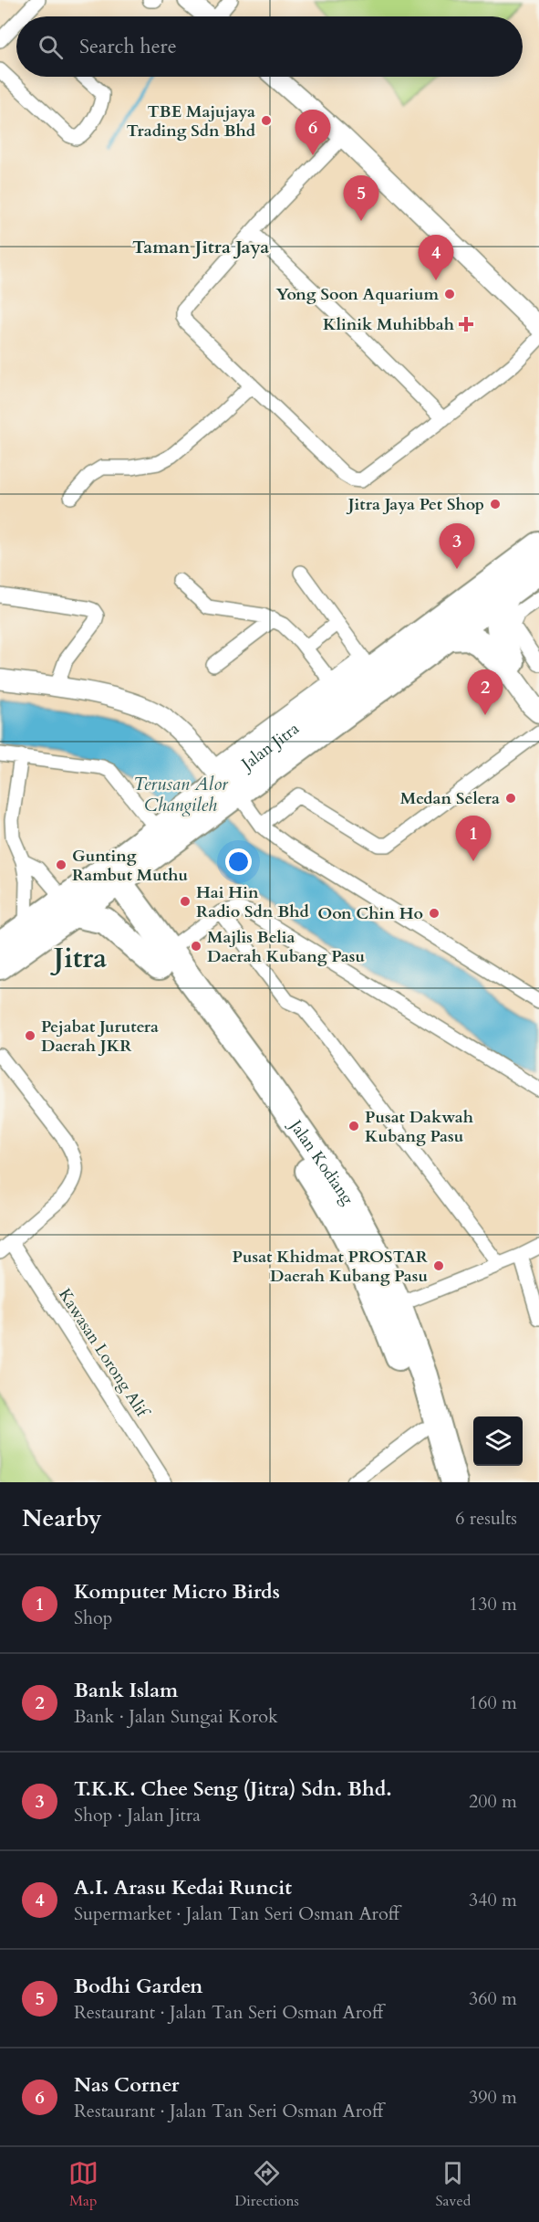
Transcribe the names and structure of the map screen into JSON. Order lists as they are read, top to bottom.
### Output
{
  "streets": {
    "highway": ["Jalan Jitra", "Jalan Kodiang"],
    "street": ["Kawasan Lorong Alif"]
  },
  "crossings": [
    ["Jalan Jitra", "Jalan Kodiang"]
  ],
  "districts": ["Taman Jitra Jaya", "Jitra"],
  "water": ["Terusan Alor Changileh"],
  "places": {
    "other": [
      "TBE Majujaya Trading Sdn Bhd",
      "Yong Soon Aquarium",
      "Jitra Jaya Pet Shop",
      "Medan Selera",
      "Gunting Rambut Muthu",
      "Hai Hin Radio Sdn Bhd",
      "Oon Chin Ho",
      "Majlis Belia Daerah Kubang Pasu",
      "Pejabat Jurutera Daerah JKR",
      "Pusat Dakwah Kubang Pasu",
      "Pusat Khidmat PROSTAR Daerah Kubang Pasu"
    ],
    "health": ["Klinik Muhibbah"]
  },
  "page": {
    "search": "Search here",
    "pins": [
      "6",
      "5",
      "4",
      "3",
      "2",
      "1"
    ],
    "heading": ["Nearby", "6 results"],
    "list": [
      {
        "mark": "1",
        "name": "Komputer Micro Birds",
        "note": "Shop",
        "value": "130 m"
      },
      {
        "mark": "2",
        "name": "Bank Islam",
        "note": "Bank · Jalan Sungai Korok",
        "value": "160 m"
      },
      {
        "mark": "3",
        "name": "T.K.K. Chee Seng (Jitra) Sdn. Bhd.",
        "note": "Shop · Jalan Jitra",
        "value": "200 m"
      },
      {
        "mark": "4",
        "name": "A.I. Arasu Kedai Runcit",
        "note": "Supermarket · Jalan Tan Seri Osman Aroff",
        "value": "340 m"
      },
      {
        "mark": "5",
        "name": "Bodhi Garden",
        "note": "Restaurant · Jalan Tan Seri Osman Aroff",
        "value": "360 m"
      },
      {
        "mark": "6",
        "name": "Nas Corner",
        "note": "Restaurant · Jalan Tan Seri Osman Aroff",
        "value": "390 m"
      }
    ],
    "nav": ["Map", "Directions", "Saved"]
  }
}
